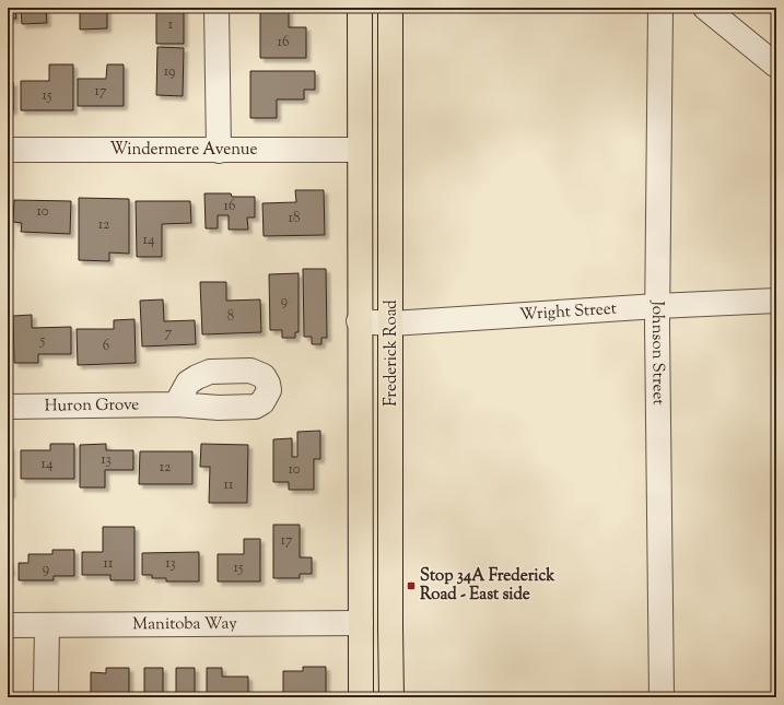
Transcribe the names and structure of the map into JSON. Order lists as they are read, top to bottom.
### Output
{
  "streets": {
    "main road": ["Frederick Road"],
    "street": [
      "Windermere Avenue",
      "Wright Street",
      "Johnson Street",
      "Huron Grove",
      "Manitoba Way"
    ]
  },
  "crossings": [
    ["Windermere Avenue", "Frederick Road"],
    ["Wright Street", "Johnson Street"],
    ["Wright Street", "Frederick Road"],
    ["Frederick Road", "Manitoba Way"]
  ],
  "places": {
    "transit": ["Stop 34A Frederick Road - East side"]
  },
  "house_numbers": [
    "1",
    "16",
    "19",
    "17",
    "15",
    "16",
    "10",
    "18",
    "12",
    "14",
    "9",
    "8",
    "7",
    "5",
    "6",
    "13",
    "14",
    "12",
    "10",
    "11",
    "17",
    "11",
    "13",
    "15",
    "9"
  ]
}
